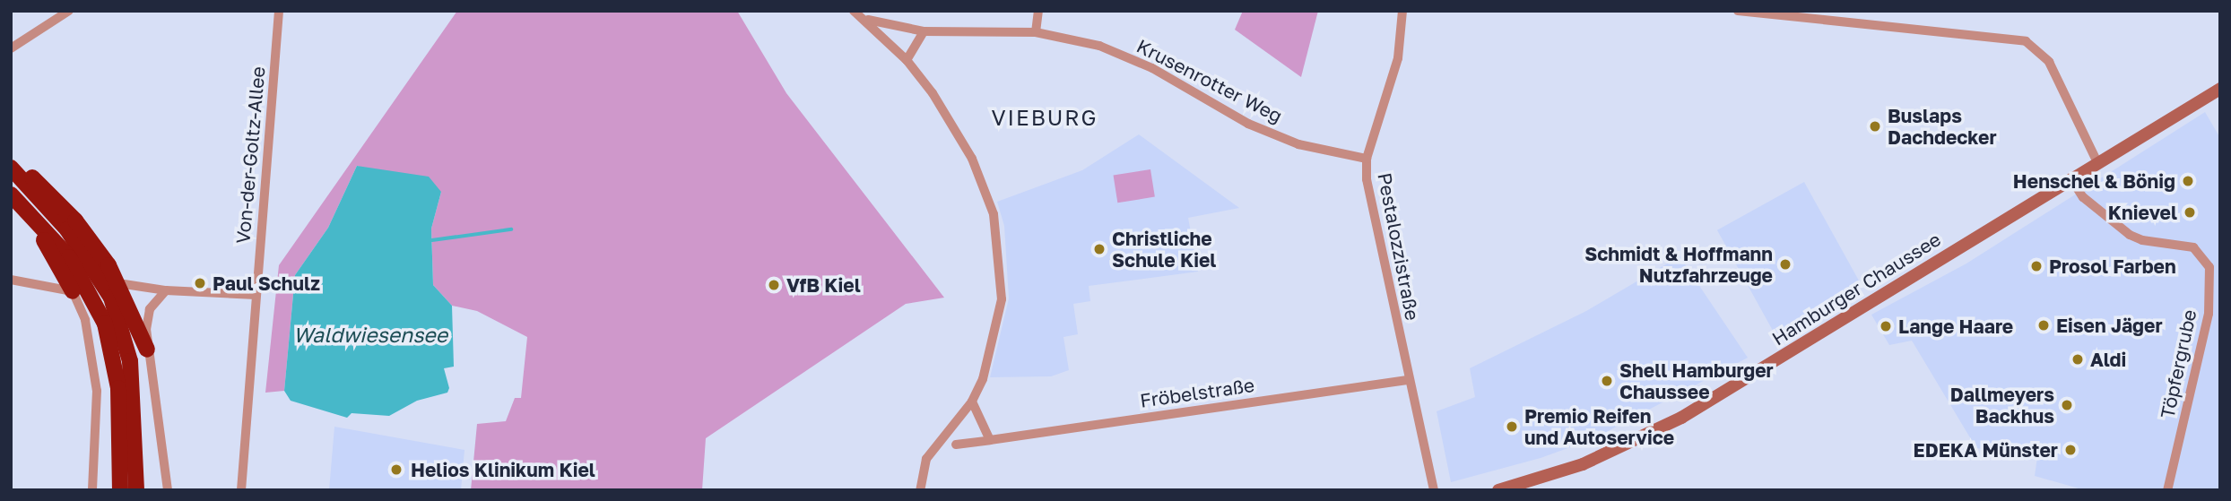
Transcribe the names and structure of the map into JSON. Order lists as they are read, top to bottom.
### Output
{
  "streets": {
    "main road": ["Hamburger Chaussee"],
    "street": [
      "Krusenrotter Weg",
      "Von-der-Goltz-Allee",
      "Pestalozzistraße",
      "Töpfergrube",
      "Fröbelstraße"
    ]
  },
  "crossings": [
    ["Krusenrotter Weg", "Pestalozzistraße"],
    ["Pestalozzistraße", "Fröbelstraße"],
    ["Hamburger Chaussee", "Töpfergrube"]
  ],
  "districts": ["VIEBURG"],
  "water": ["Waldwiesensee"],
  "places": [
    "Buslaps Dachdecker",
    "Henschel & Bönig",
    "Knievel",
    "Christliche Schule Kiel",
    "Schmidt & Hoffmann Nutzfahrzeuge",
    "Prosol Farben",
    "Paul Schulz",
    "VfB Kiel",
    "Eisen Jäger",
    "Lange Haare",
    "Aldi",
    "Shell Hamburger Chaussee",
    "Dallmeyers Backhus",
    "Premio Reifen und Autoservice",
    "EDEKA Münster",
    "Helios Klinikum Kiel"
  ]
}
